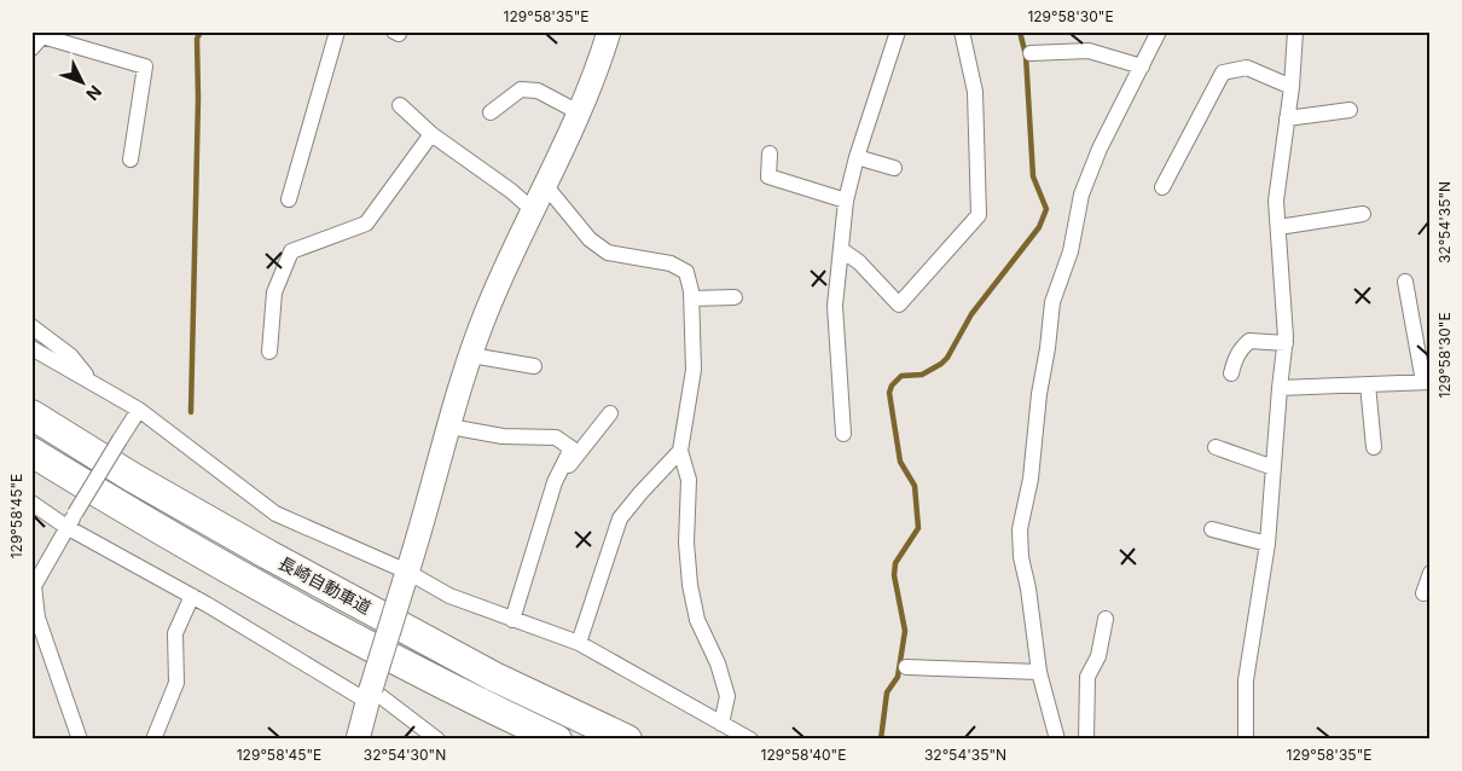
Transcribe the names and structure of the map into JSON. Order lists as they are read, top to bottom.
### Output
{
  "streets": {
    "highway": ["長崎自動車道"]
  },
  "north": "bottom right",
  "coordinates": [
    "129°58'35\"E",
    "129°58'30\"E",
    "32°54'35\"N",
    "129°58'45\"E",
    "32°54'30\"N",
    "129°58'40\"E"
  ]
}
